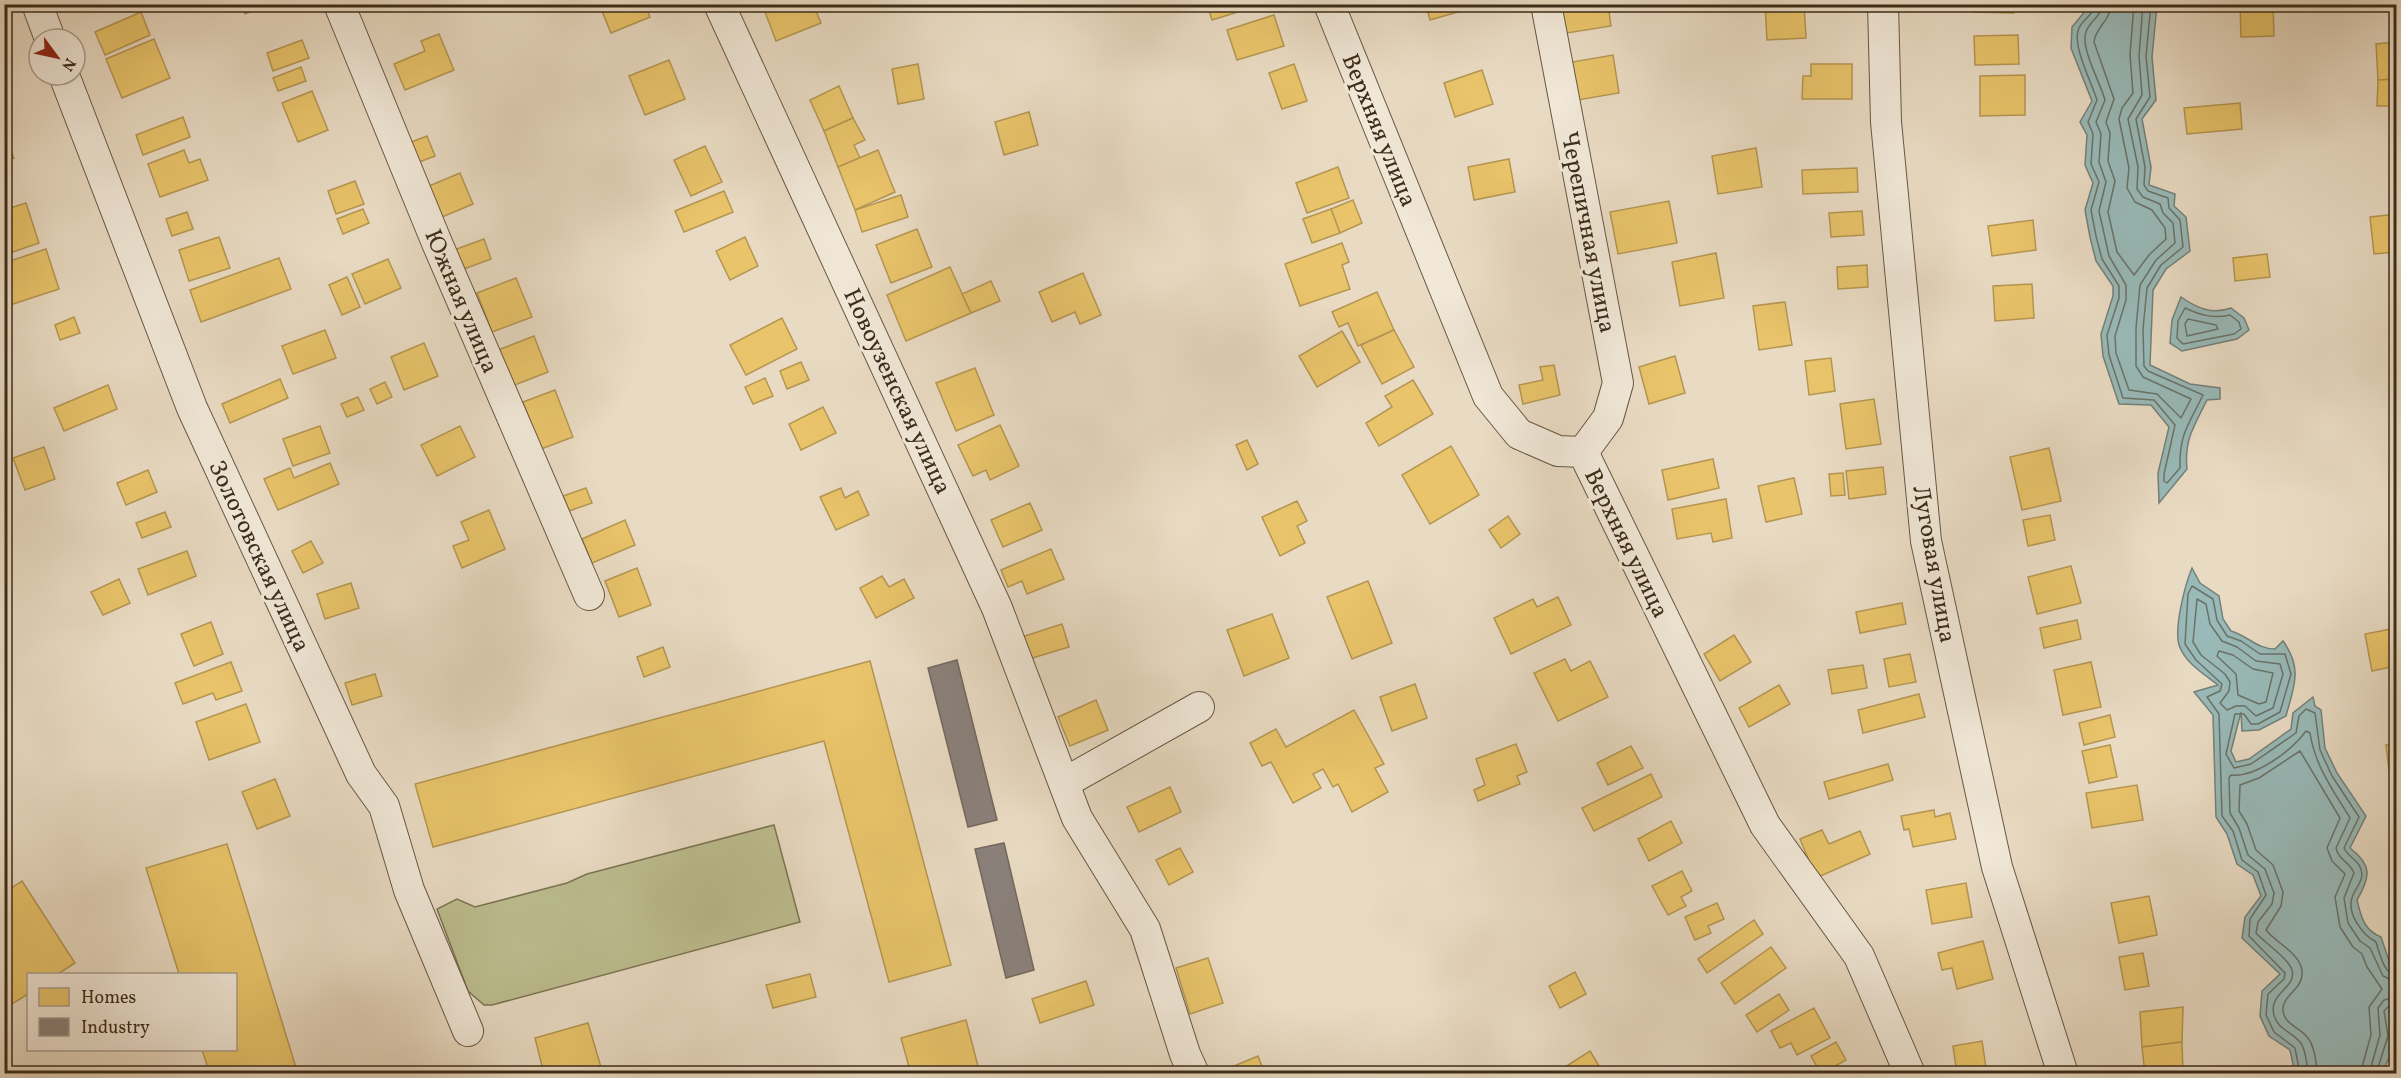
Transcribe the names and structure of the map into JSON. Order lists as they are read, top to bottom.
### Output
{
  "streets": {
    "street": [
      "Верхняя улица",
      "Черепичная улица",
      "Южная улица",
      "Новоузенская улица",
      "Золотовская улица",
      "Луговая улица"
    ]
  },
  "crossings": [
    ["Верхняя улица", "Черепичная улица"]
  ],
  "legend": ["Homes", "Industry"],
  "north": "bottom right"
}
